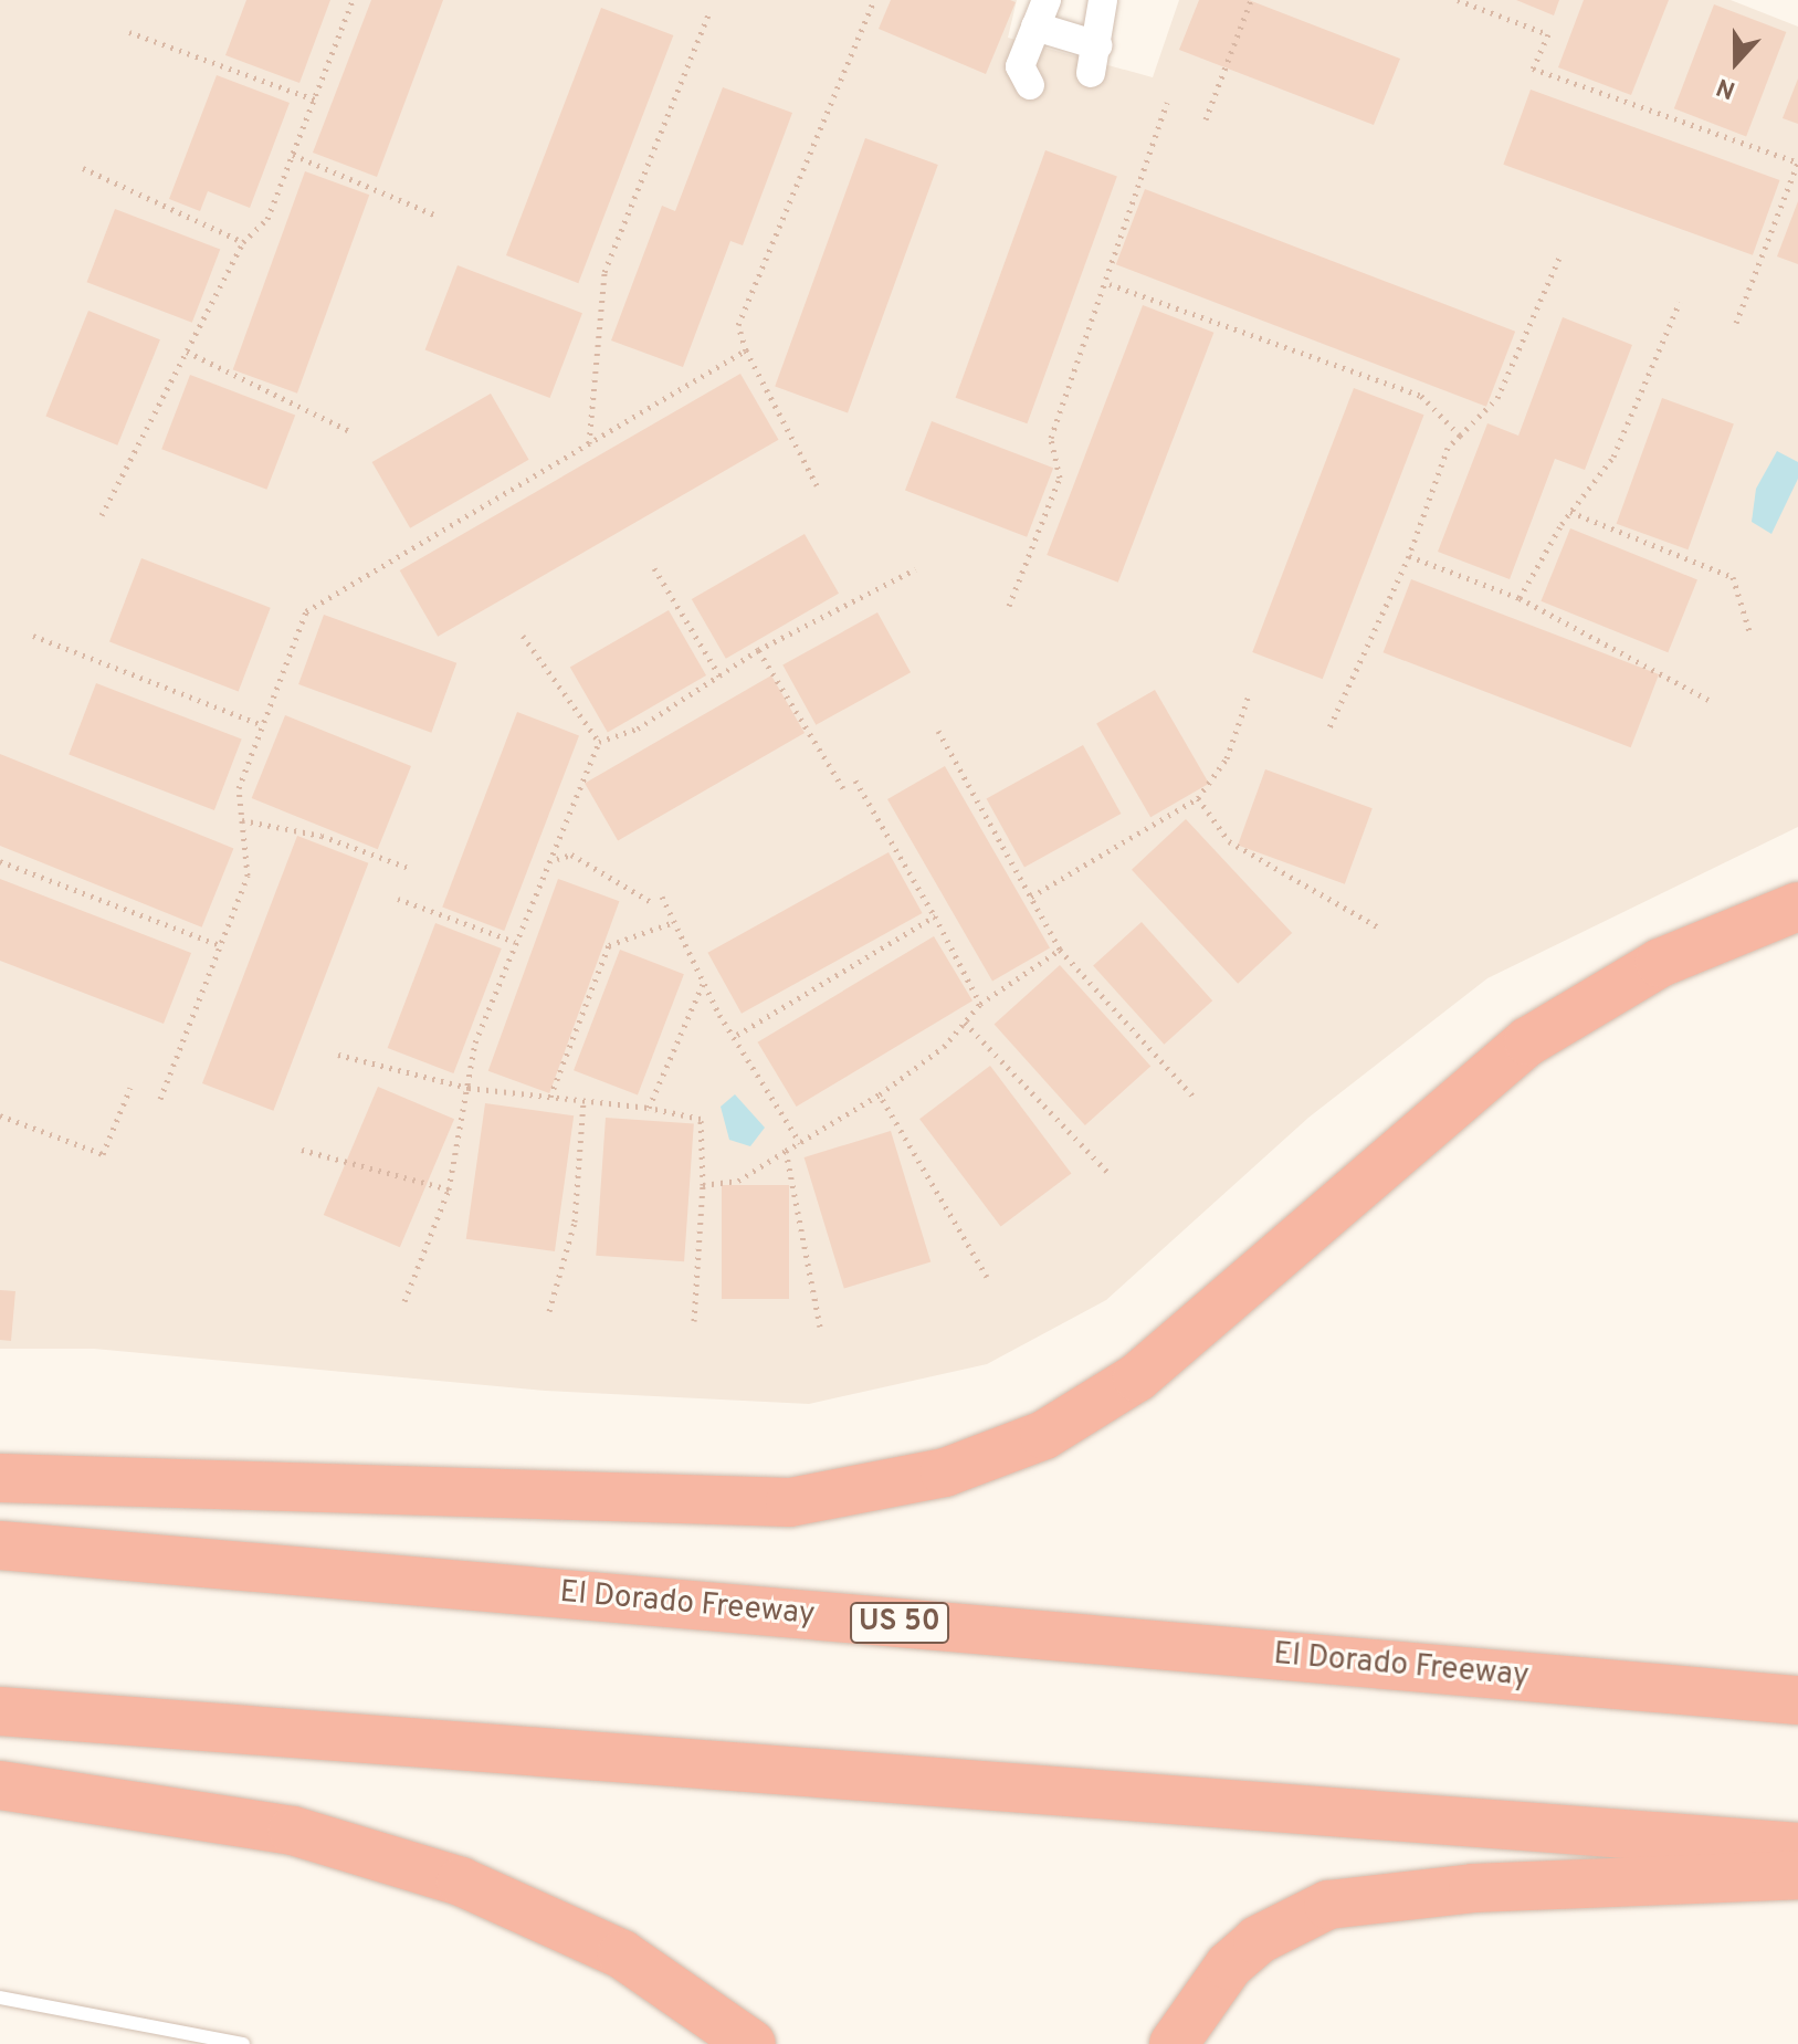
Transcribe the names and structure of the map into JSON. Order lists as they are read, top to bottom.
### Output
{
  "streets": {
    "highway": ["El Dorado Freeway", "US 50"]
  },
  "north": "bottom"
}
